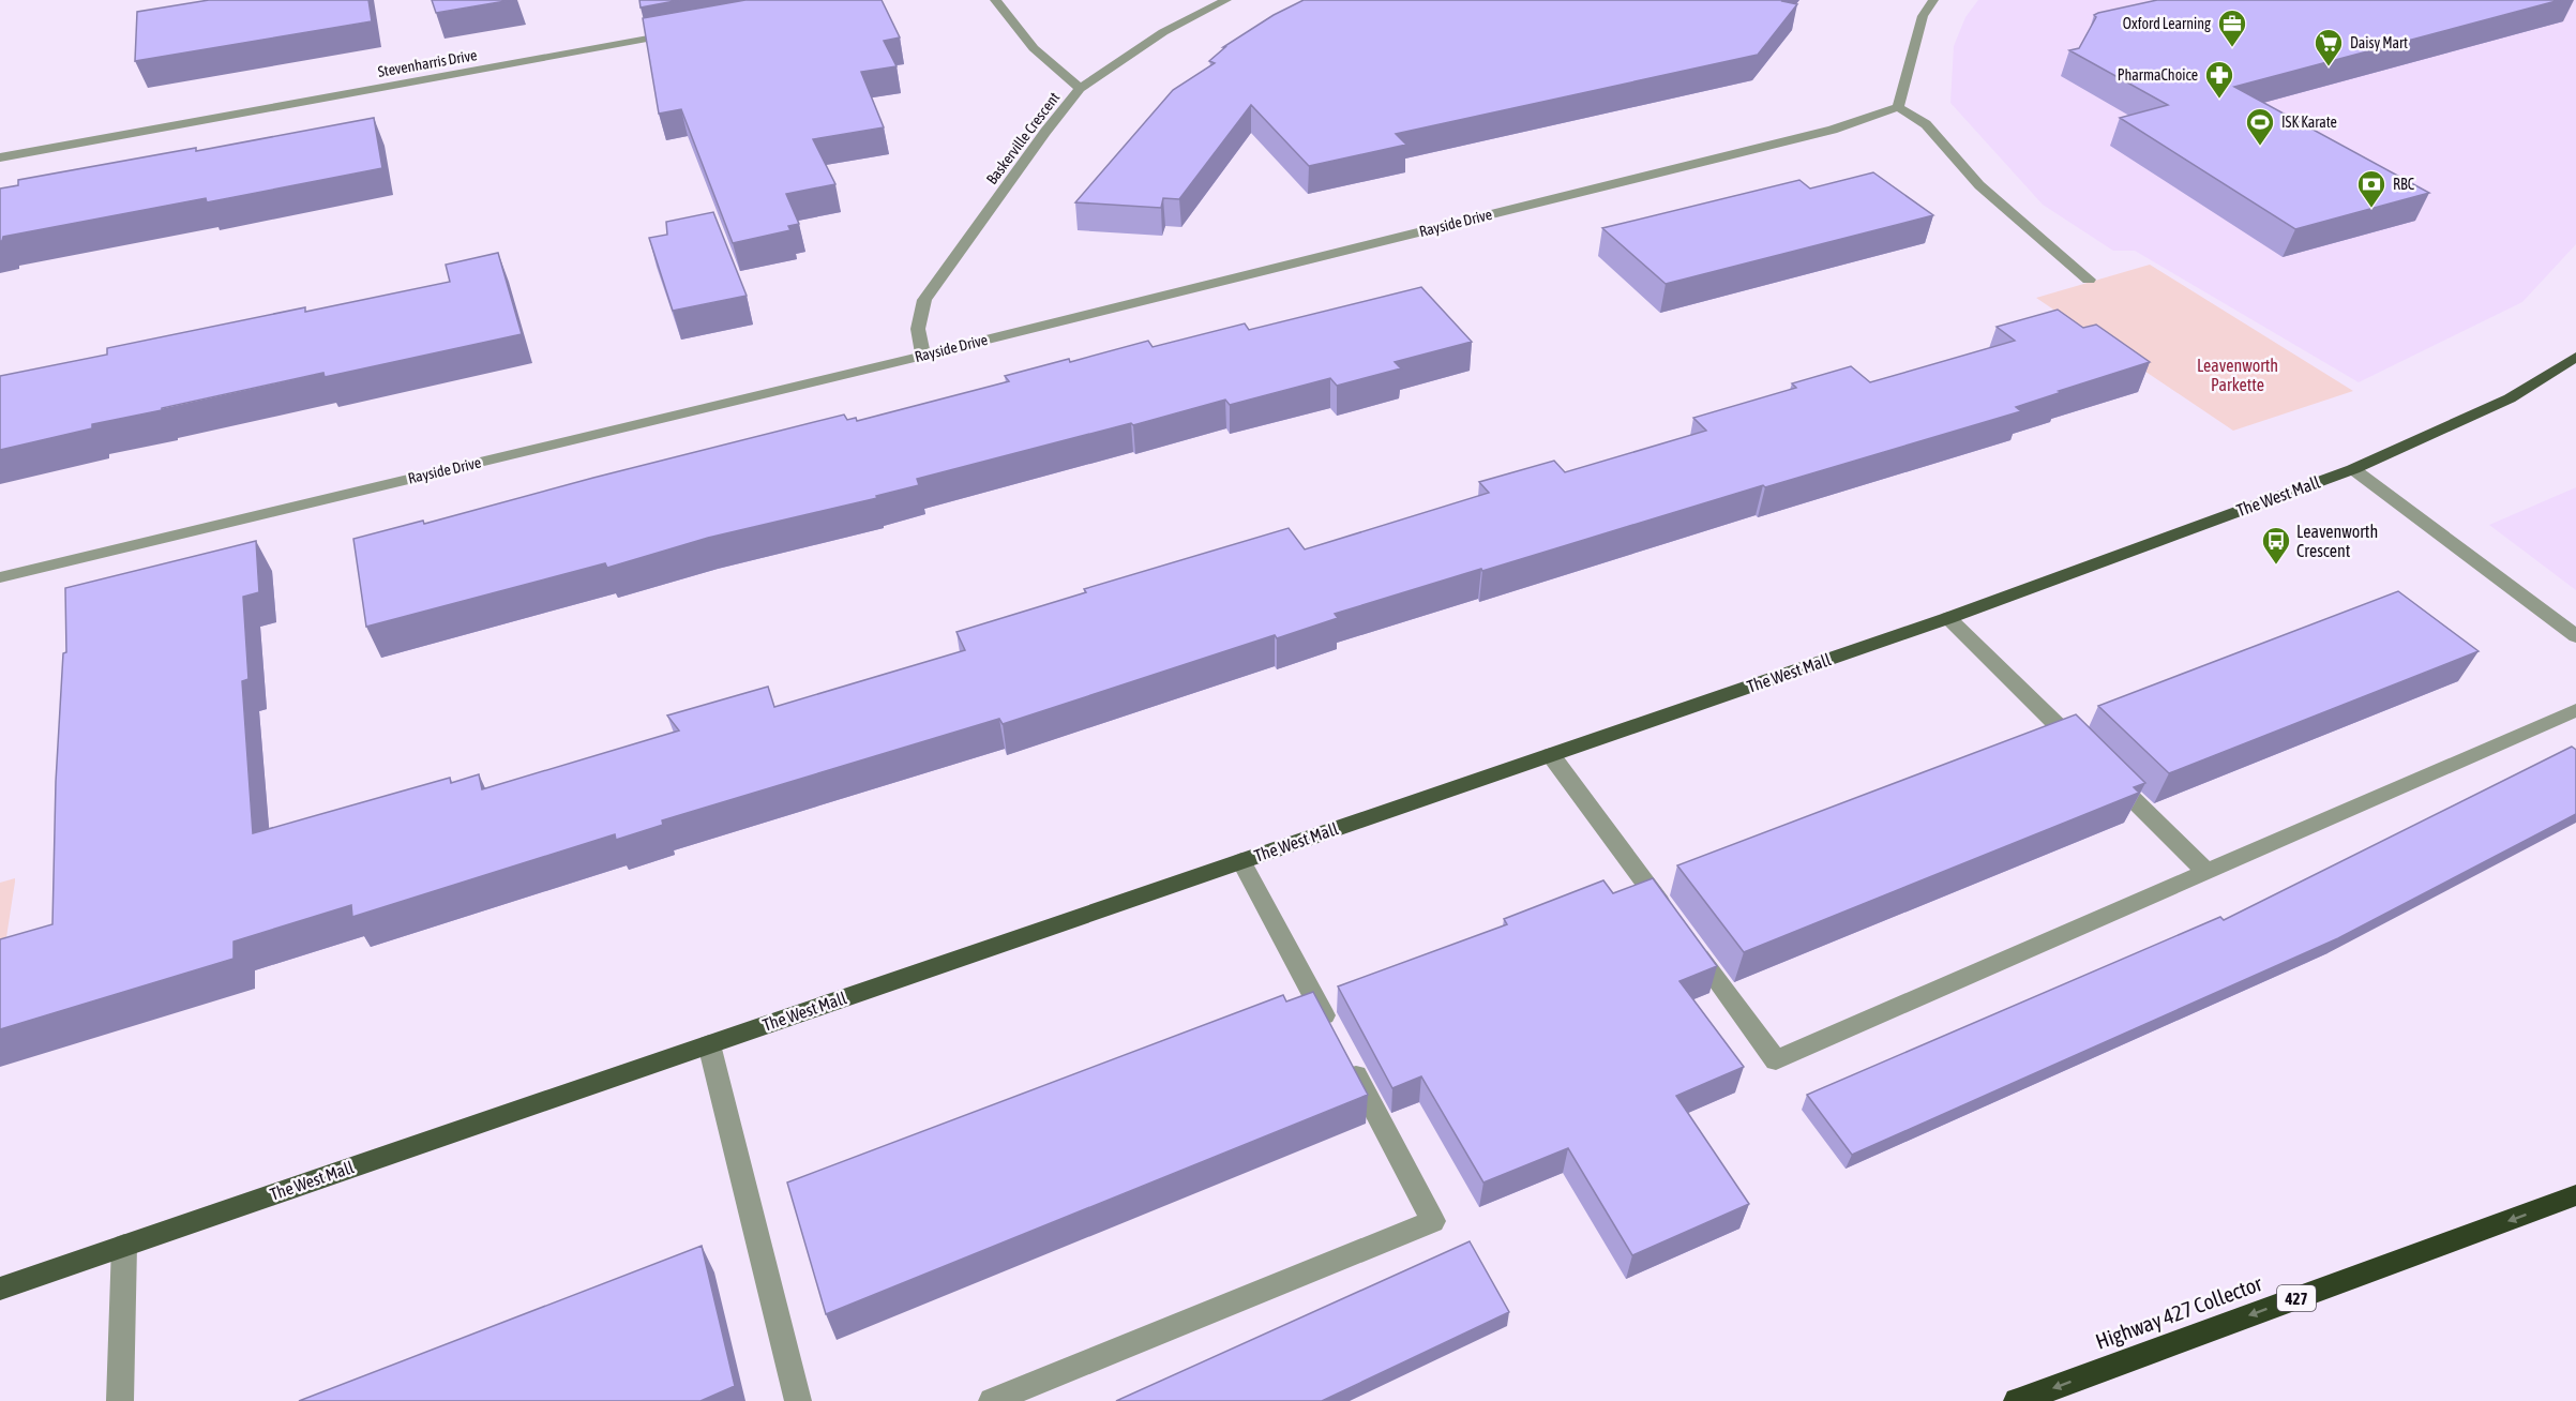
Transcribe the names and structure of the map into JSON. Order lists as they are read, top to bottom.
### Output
{
  "streets": {
    "highway": ["427", "Highway 427 Collector"],
    "main road": ["The West Mall"],
    "street": ["Stevenharris Drive", "Baskerville Crescent", "Rayside Drive"]
  },
  "crossings": [
    ["Baskerville Crescent", "Rayside Drive"]
  ],
  "one_way": ["Highway 427 Collector"],
  "parks": ["Leavenworth Parkette"],
  "places": {
    "office": ["Oxford Learning"],
    "supermarket": ["Daisy Mart"],
    "pharmacy": ["PharmaChoice"],
    "sports": ["ISK Karate"],
    "bank": ["RBC"],
    "bus stop": ["Leavenworth Crescent"]
  }
}
